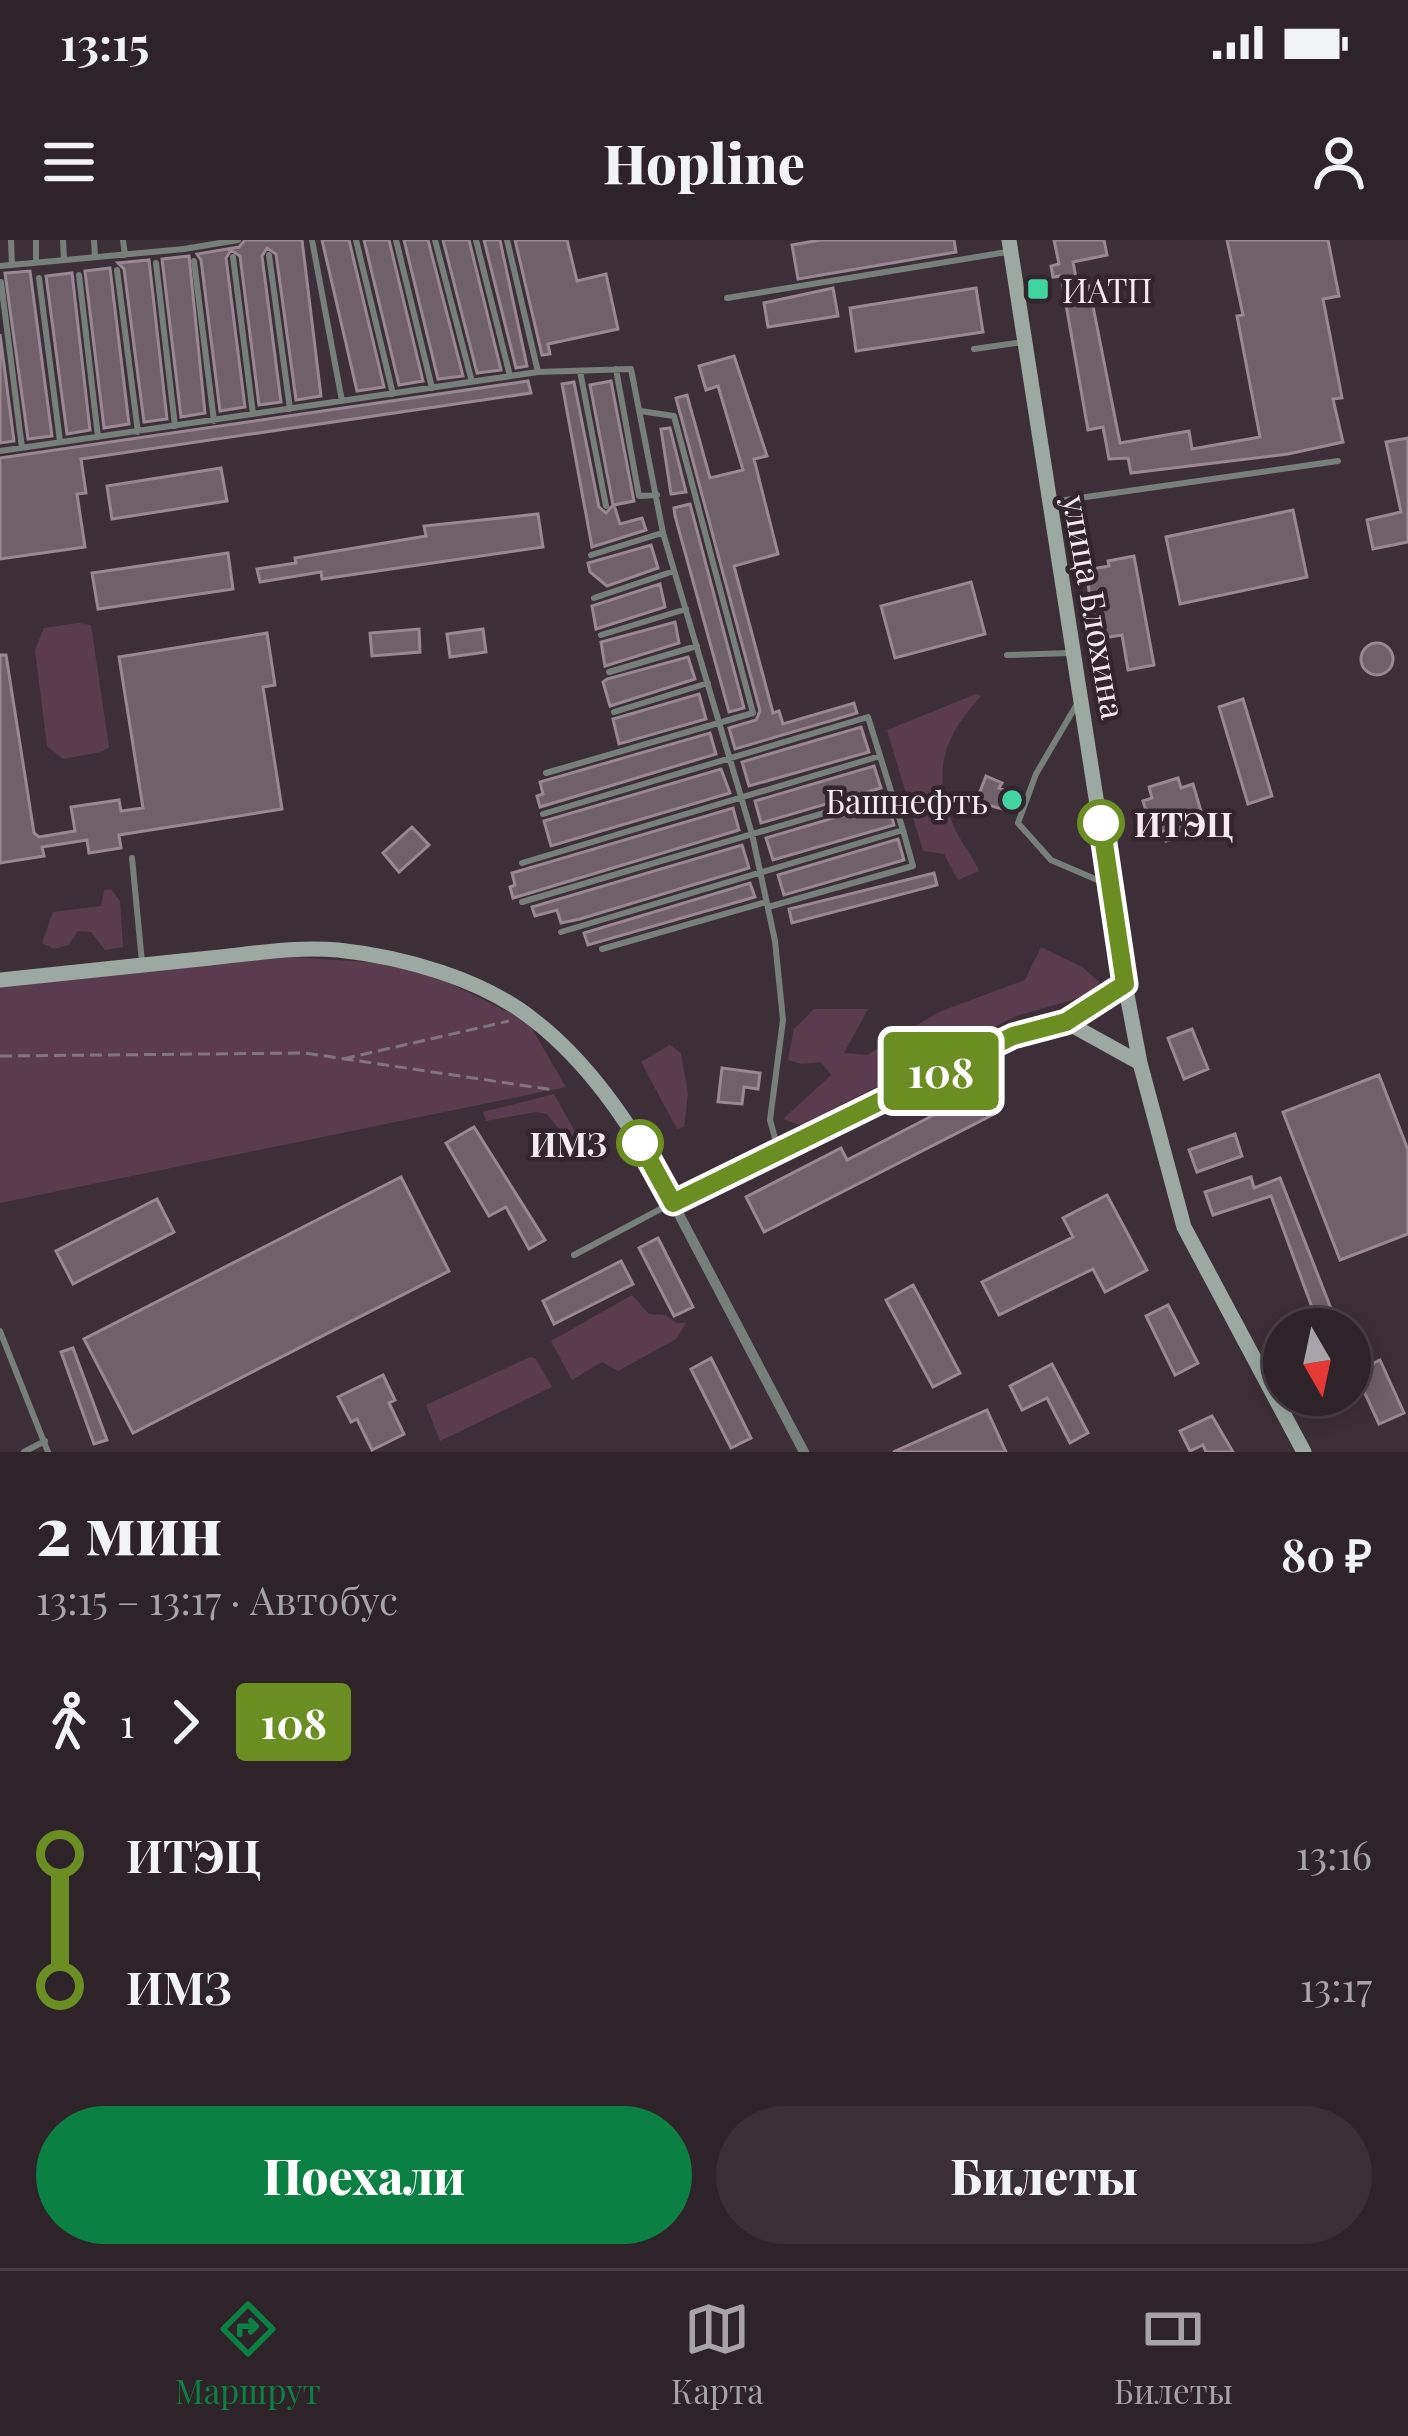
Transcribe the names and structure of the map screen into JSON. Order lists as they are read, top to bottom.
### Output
{
  "streets": {
    "main road": ["улица Блохина"]
  },
  "places": {
    "transit": ["ИАТП"],
    "other": ["Башнефть", "ИТЭЦ", "ИМЗ"]
  },
  "lines": ["bus line 108"],
  "north": "bottom",
  "page": {
    "status": "13:15",
    "header": "Hopline",
    "on_map": "108",
    "heading": ["2 мин", "13:15 – 13:17 · Автобус", "80 ₽"],
    "legs": ["1", "108"],
    "list": [
      {
        "name": "ИТЭЦ",
        "value": "13:16"
      },
      {
        "name": "ИМЗ",
        "value": "13:17"
      }
    ],
    "buttons": ["Поехали", "Билеты"],
    "tabs": ["Маршрут", "Карта", "Билеты"]
  }
}
